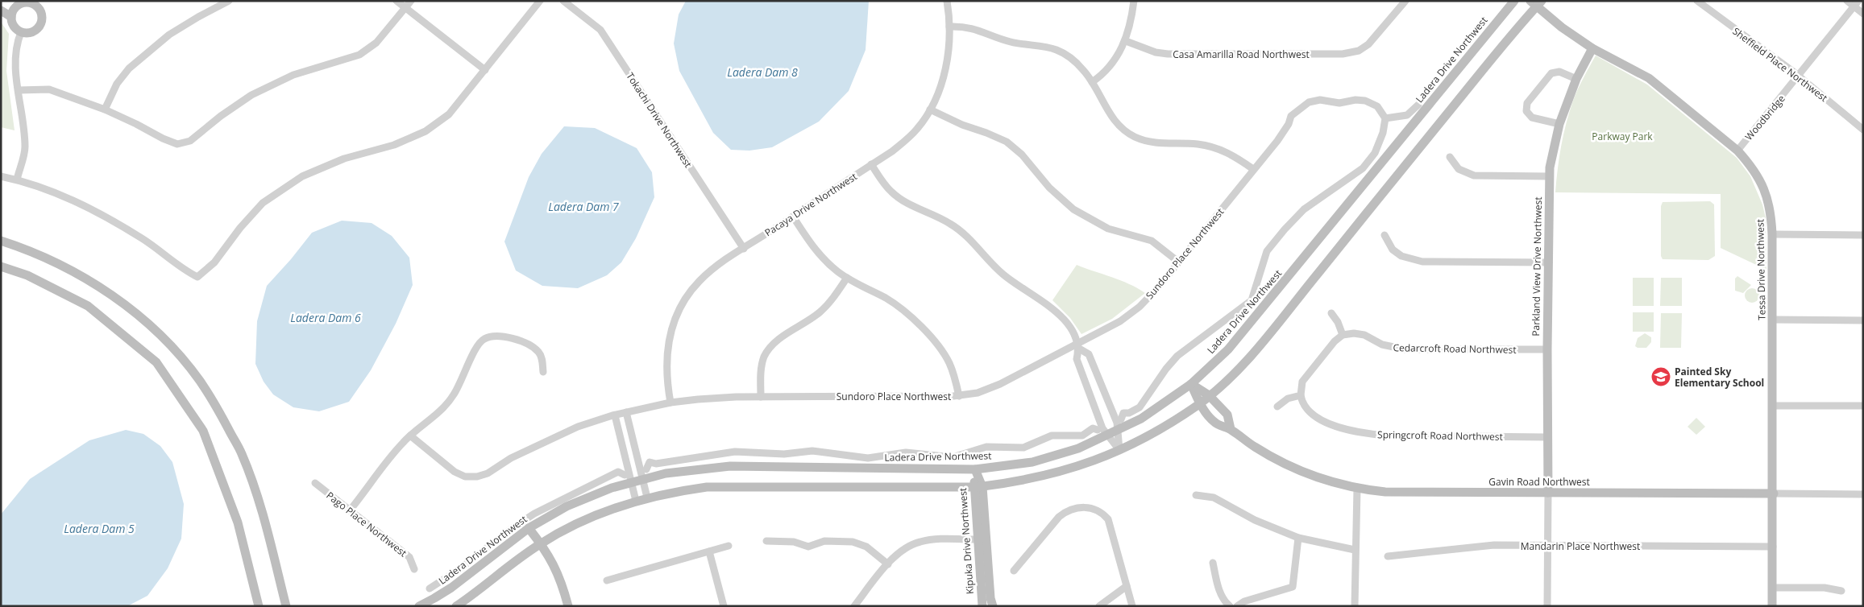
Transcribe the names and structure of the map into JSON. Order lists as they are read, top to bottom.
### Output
{
  "streets": {
    "main road": [
      "Ladera Drive Northwest",
      "Parkland View Drive Northwest",
      "Tessa Drive Northwest",
      "Gavin Road Northwest",
      "Kipuka Drive Northwest"
    ],
    "street": [
      "Casa Amarilla Road Northwest",
      "Sheffield Place Northwest",
      "Woodbridge",
      "Tokachi Drive Northwest",
      "Pacaya Drive Northwest",
      "Sundoro Place Northwest",
      "Cedarcroft Road Northwest",
      "Springcroft Road Northwest",
      "Pago Place Northwest",
      "Mandarin Place Northwest"
    ]
  },
  "crossings": [
    ["Ladera Drive Northwest", "Gavin Road Northwest"],
    ["Ladera Drive Northwest", "Kipuka Drive Northwest"],
    ["Sheffield Place Northwest", "Woodbridge"],
    ["Woodbridge", "Tessa Drive Northwest"],
    ["Tokachi Drive Northwest", "Pacaya Drive Northwest"],
    ["Pacaya Drive Northwest", "Sundoro Place Northwest"],
    ["Parkland View Drive Northwest", "Tessa Drive Northwest"],
    ["Parkland View Drive Northwest", "Cedarcroft Road Northwest"],
    ["Parkland View Drive Northwest", "Springcroft Road Northwest"],
    ["Parkland View Drive Northwest", "Gavin Road Northwest"],
    ["Tessa Drive Northwest", "Gavin Road Northwest"],
    ["Tessa Drive Northwest", "Mandarin Place Northwest"]
  ],
  "water": [
    "Ladera Dam 8",
    "Ladera Dam 7",
    "Ladera Dam 6",
    "Ladera Dam 5"
  ],
  "parks": ["Parkway Park"],
  "places": {
    "school or university": ["Painted Sky Elementary School"]
  }
}
